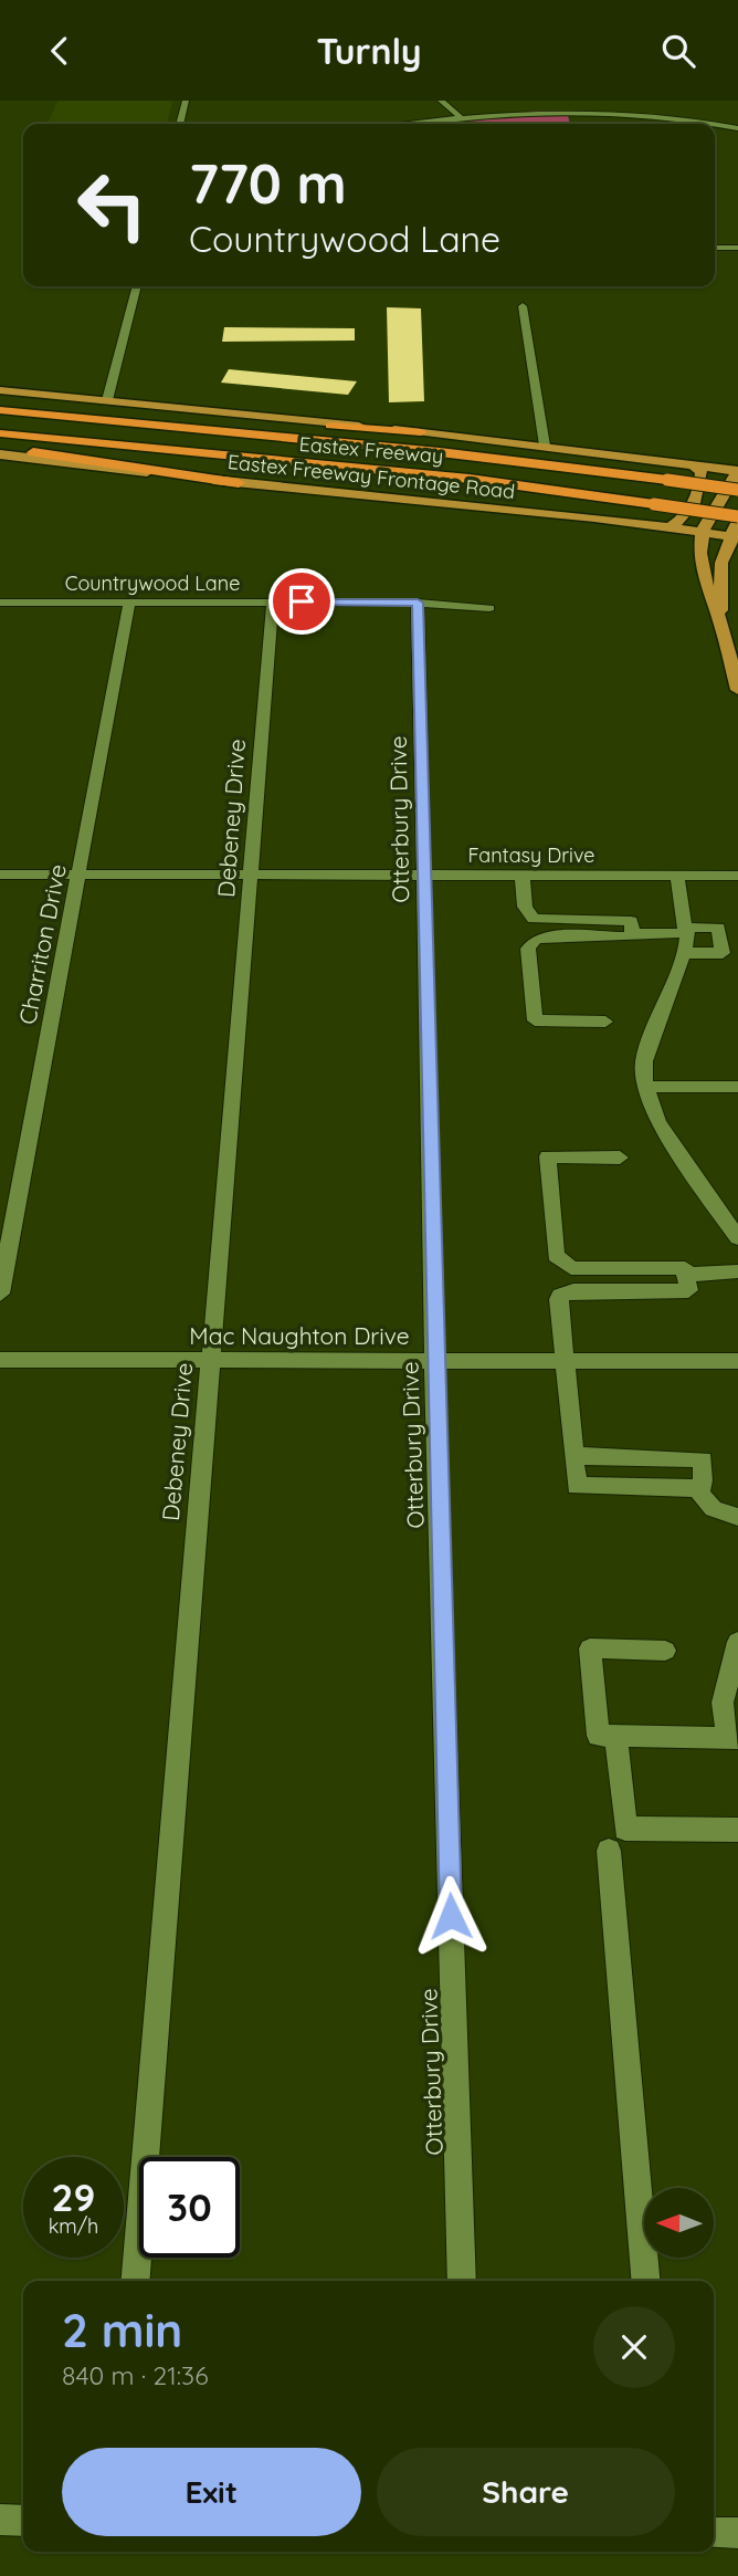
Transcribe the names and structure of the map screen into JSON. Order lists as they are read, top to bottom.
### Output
{
  "streets": {
    "highway": ["Eastex Freeway"],
    "main road": ["Eastex Freeway Frontage Road"],
    "street": [
      "Countrywood Lane",
      "Debeney Drive",
      "Otterbury Drive",
      "Fantasy Drive",
      "Charriton Drive",
      "Mac Naughton Drive"
    ]
  },
  "crossings": [
    ["Countrywood Lane", "Debeney Drive"],
    ["Countrywood Lane", "Otterbury Drive"],
    ["Countrywood Lane", "Charriton Drive"],
    ["Debeney Drive", "Fantasy Drive"],
    ["Debeney Drive", "Mac Naughton Drive"],
    ["Otterbury Drive", "Fantasy Drive"],
    ["Otterbury Drive", "Mac Naughton Drive"],
    ["Fantasy Drive", "Charriton Drive"]
  ],
  "north": "left",
  "page": {
    "header": "Turnly",
    "turn": ["770 m", "Countrywood Lane"],
    "speed": "29 km/h",
    "limit": "30",
    "heading": ["2 min", "840 m · 21:36"],
    "buttons": ["Exit", "Share"]
  }
}
